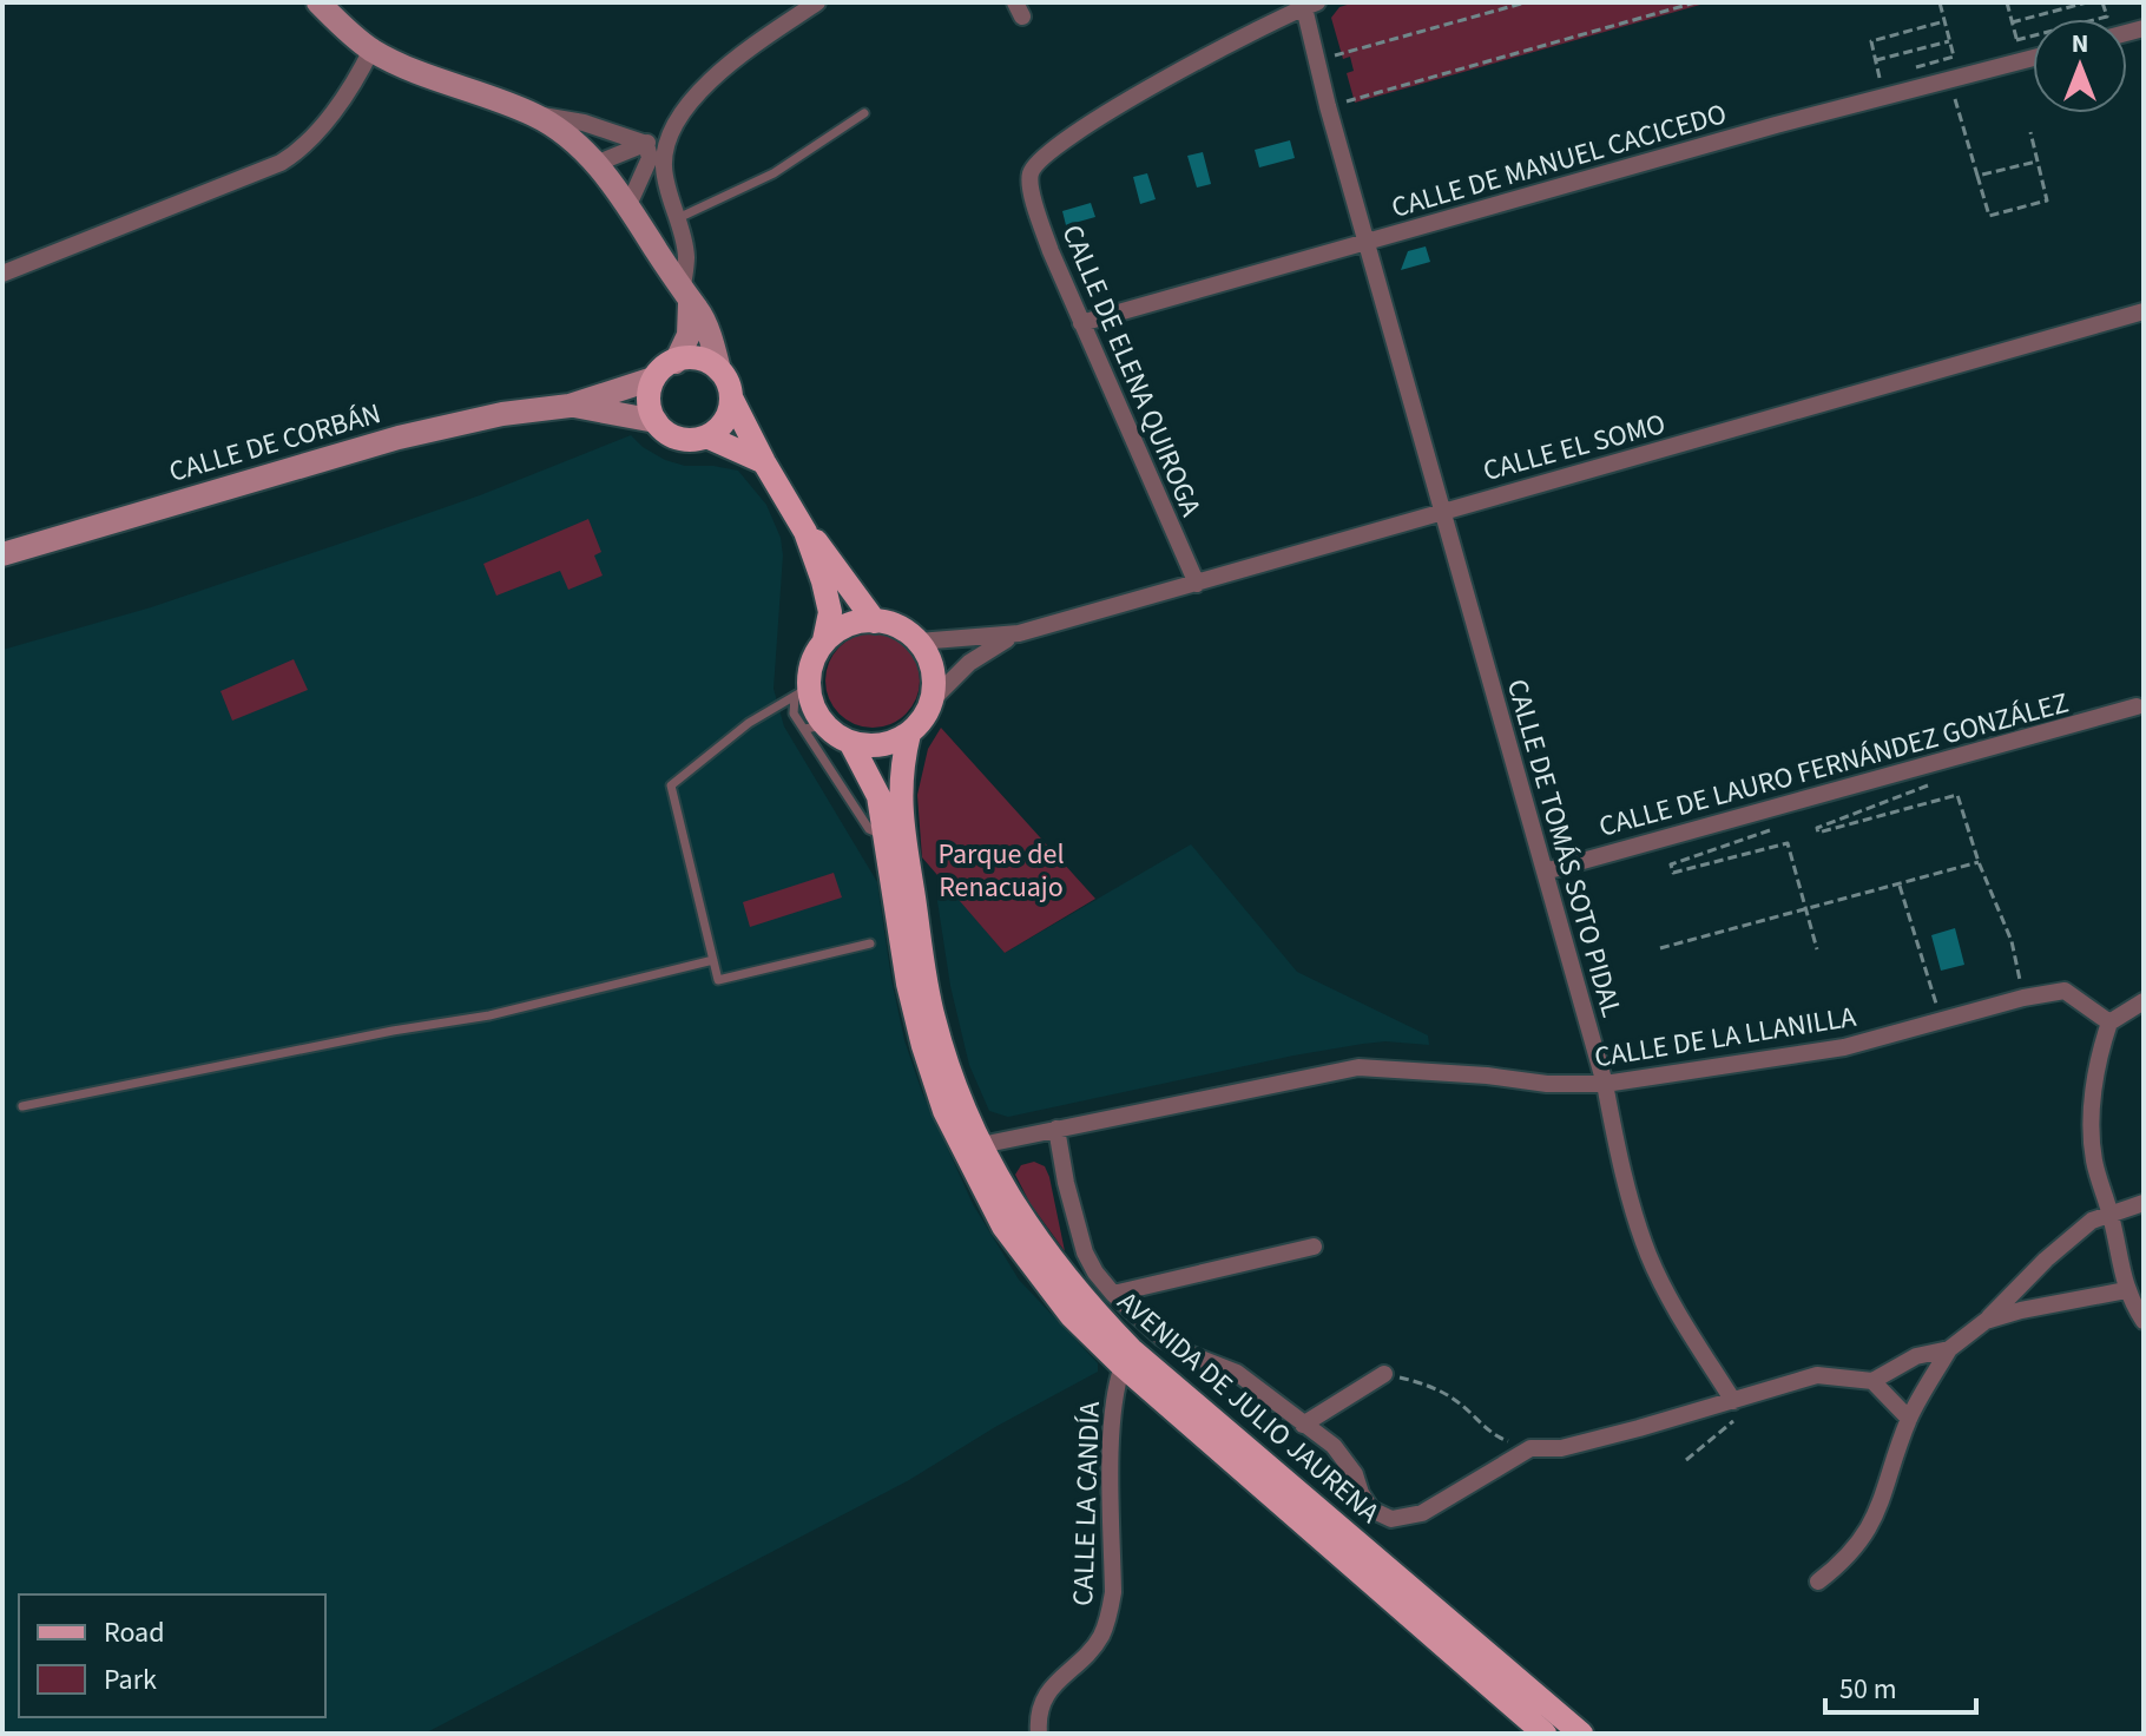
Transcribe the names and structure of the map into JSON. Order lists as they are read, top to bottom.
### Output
{
  "streets": {
    "main road": ["CALLE DE CORBÁN", "AVENIDA DE JULIO JAURENA"],
    "street": [
      "CALLE DE MANUEL CACICEDO",
      "CALLE DE ELENA QUIROGA",
      "CALLE EL SOMO",
      "CALLE DE LAURO FERNÁNDEZ GONZÁLEZ",
      "CALLE DE TOMÁS SOTO PIDAL",
      "CALLE DE LA LLANILLA",
      "CALLE LA CANDÍA"
    ]
  },
  "crossings": [
    ["CALLE DE MANUEL CACICEDO", "CALLE DE ELENA QUIROGA"],
    ["CALLE DE MANUEL CACICEDO", "CALLE DE TOMÁS SOTO PIDAL"],
    ["CALLE DE ELENA QUIROGA", "CALLE EL SOMO"],
    ["CALLE DE ELENA QUIROGA", "CALLE DE TOMÁS SOTO PIDAL"],
    ["CALLE EL SOMO", "CALLE DE TOMÁS SOTO PIDAL"],
    ["CALLE EL SOMO", "AVENIDA DE JULIO JAURENA"],
    ["CALLE DE LAURO FERNÁNDEZ GONZÁLEZ", "CALLE DE TOMÁS SOTO PIDAL"],
    ["CALLE DE TOMÁS SOTO PIDAL", "CALLE DE LA LLANILLA"],
    ["CALLE DE LA LLANILLA", "AVENIDA DE JULIO JAURENA"],
    ["AVENIDA DE JULIO JAURENA", "CALLE LA CANDÍA"]
  ],
  "parks": ["Parque del Renacuajo"],
  "legend": ["Road", "Park"],
  "scale_bar": "50 m",
  "north": "top"
}
